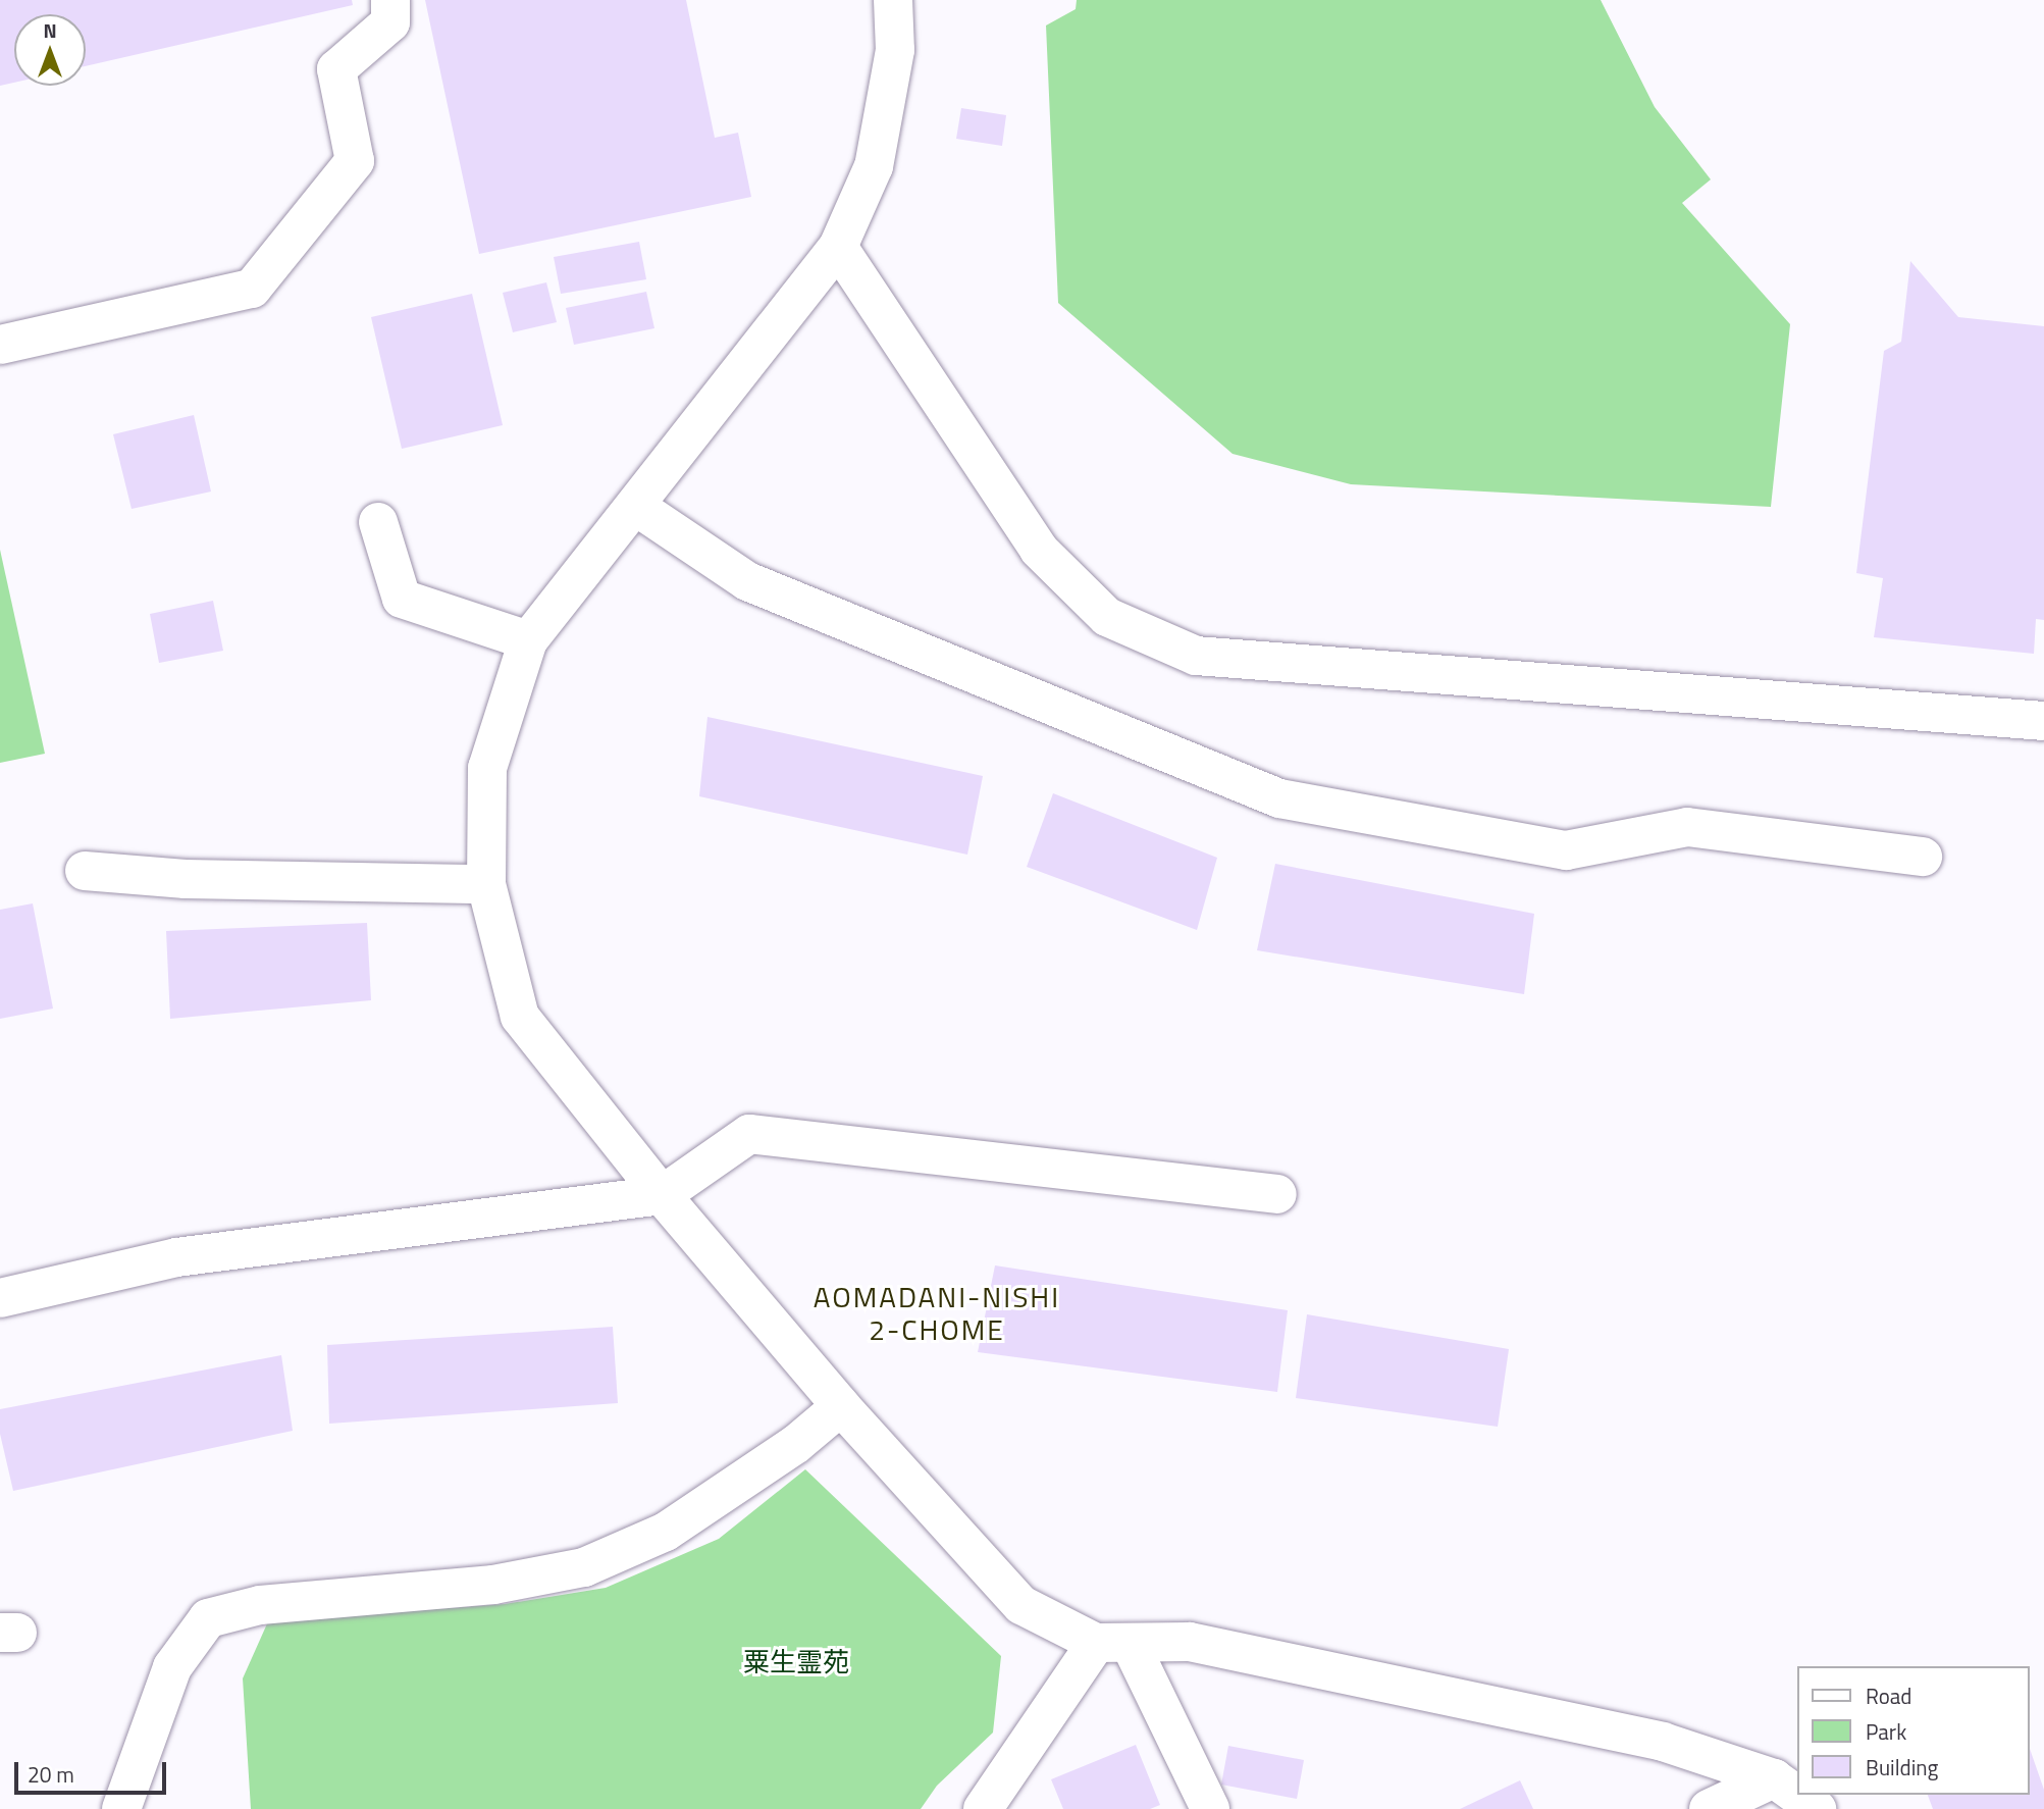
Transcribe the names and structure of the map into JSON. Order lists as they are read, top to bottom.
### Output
{
  "districts": ["AOMADANI-NISHI 2-CHOME"],
  "parks": ["粟生霊苑"],
  "legend": ["Road", "Park", "Building"],
  "scale_bar": "20 m",
  "north": "top"
}
